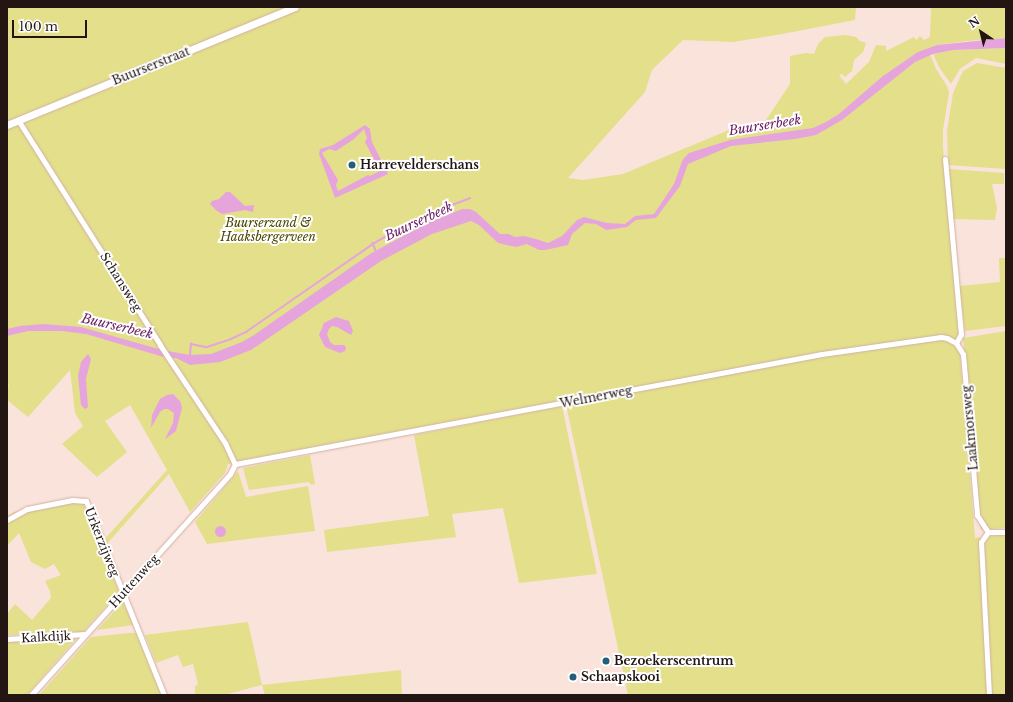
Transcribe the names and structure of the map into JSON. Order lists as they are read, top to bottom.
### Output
{
  "streets": {
    "main road": ["Buurserstraat"],
    "street": [
      "Schansweg",
      "Welmerweg",
      "Laakmorsweg",
      "Urkerzijweg",
      "Huttenweg",
      "Kalkdijk"
    ]
  },
  "crossings": [
    ["Buurserstraat", "Schansweg"],
    ["Schansweg", "Welmerweg"],
    ["Schansweg", "Huttenweg"],
    ["Welmerweg", "Laakmorsweg"],
    ["Welmerweg", "Huttenweg"],
    ["Urkerzijweg", "Huttenweg"],
    ["Huttenweg", "Kalkdijk"]
  ],
  "water": ["Buurserbeek"],
  "parks": ["Buurserzand & Haaksbergerveen"],
  "places": ["Harrevelderschans", "Bezoekerscentrum", "Schaapskooi"],
  "scale_bar": "100 m",
  "north": "top left"
}
